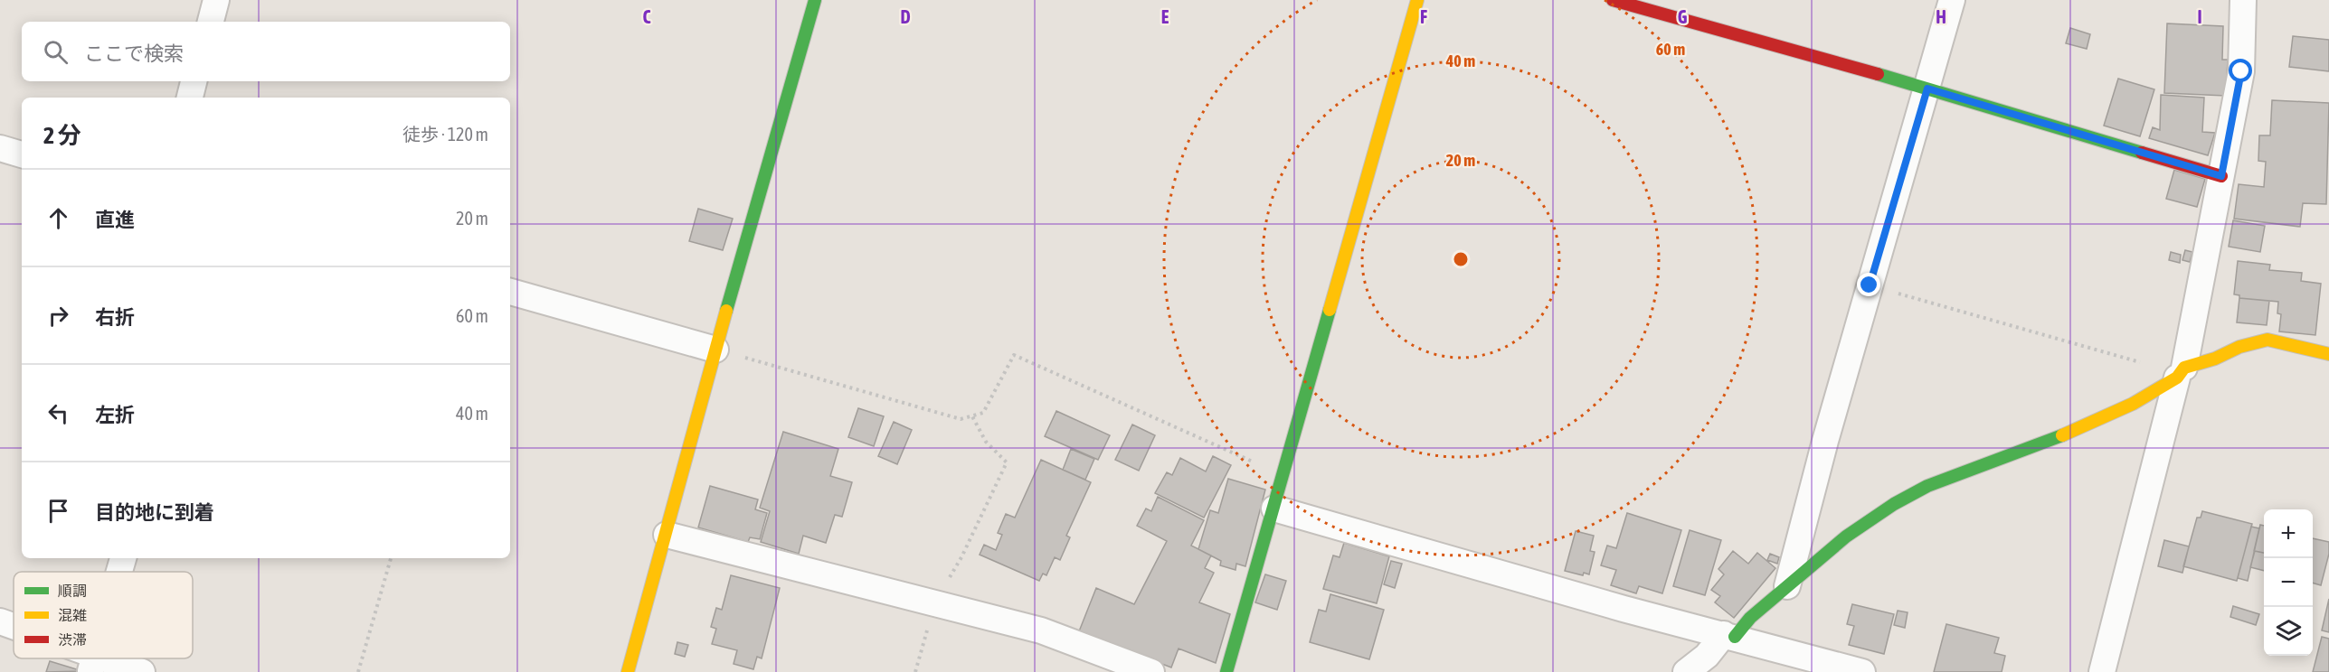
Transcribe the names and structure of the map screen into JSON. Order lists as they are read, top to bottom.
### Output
{
  "legend": ["順調", "混雑", "渋滞"],
  "page": {
    "search": "ここで検索",
    "heading": ["2 分", "徒歩 · 120 m"],
    "list": [
      ["直進", "20 m"],
      ["右折", "60 m"],
      ["左折", "40 m"],
      "目的地に到着"
    ],
    "map_buttons": ["+", "−"]
  },
  "grid": {
    "columns": [
      "C",
      "D",
      "E",
      "F",
      "G",
      "H",
      "I"
    ]
  },
  "rings": ["60 m", "40 m", "20 m"]
}
